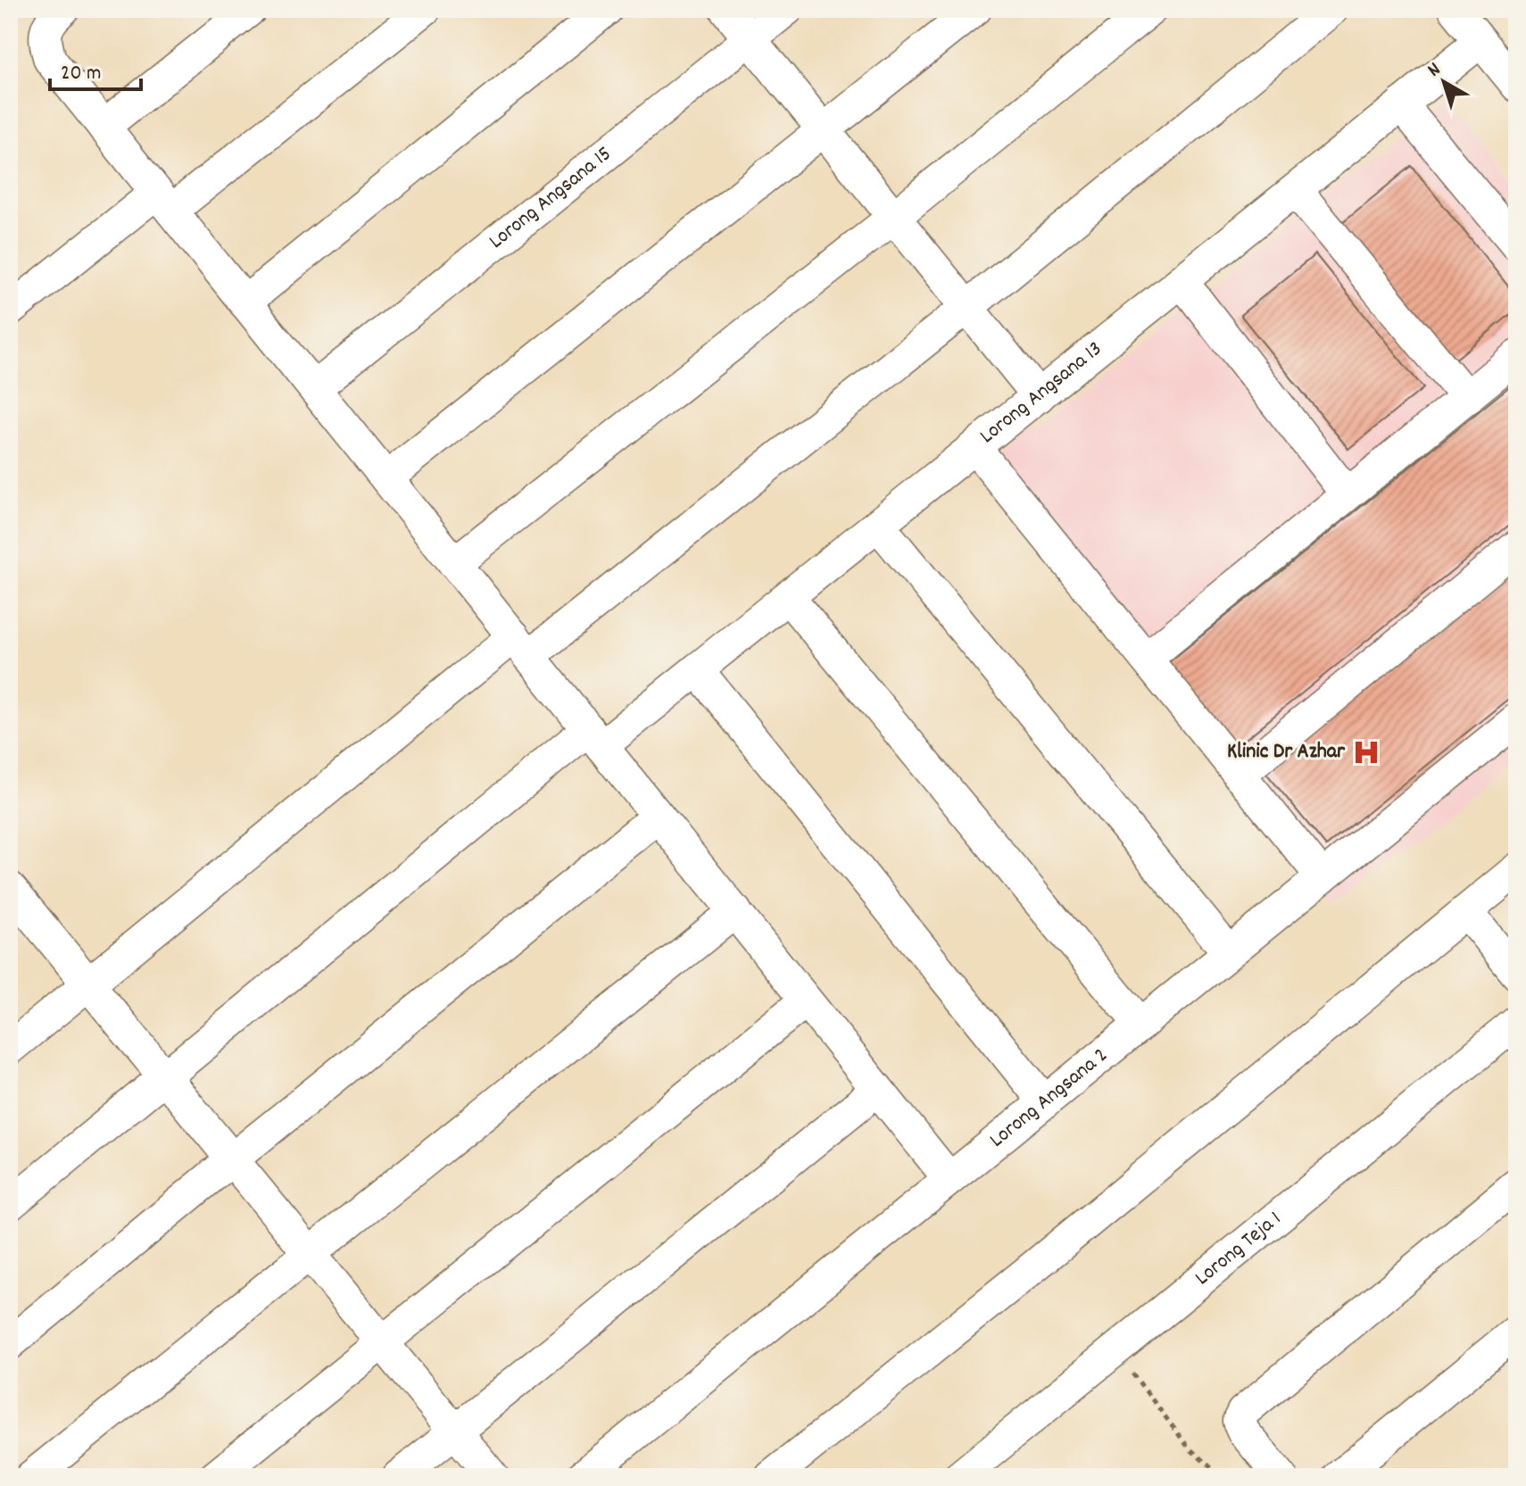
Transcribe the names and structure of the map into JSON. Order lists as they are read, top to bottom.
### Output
{
  "streets": {
    "street": [
      "Lorong Angsana 15",
      "Lorong Angsana 13",
      "Lorong Angsana 2",
      "Lorong Teja 1"
    ]
  },
  "places": {
    "hospital": ["Klinic Dr Azhar"]
  },
  "scale_bar": "20 m",
  "north": "top left"
}
